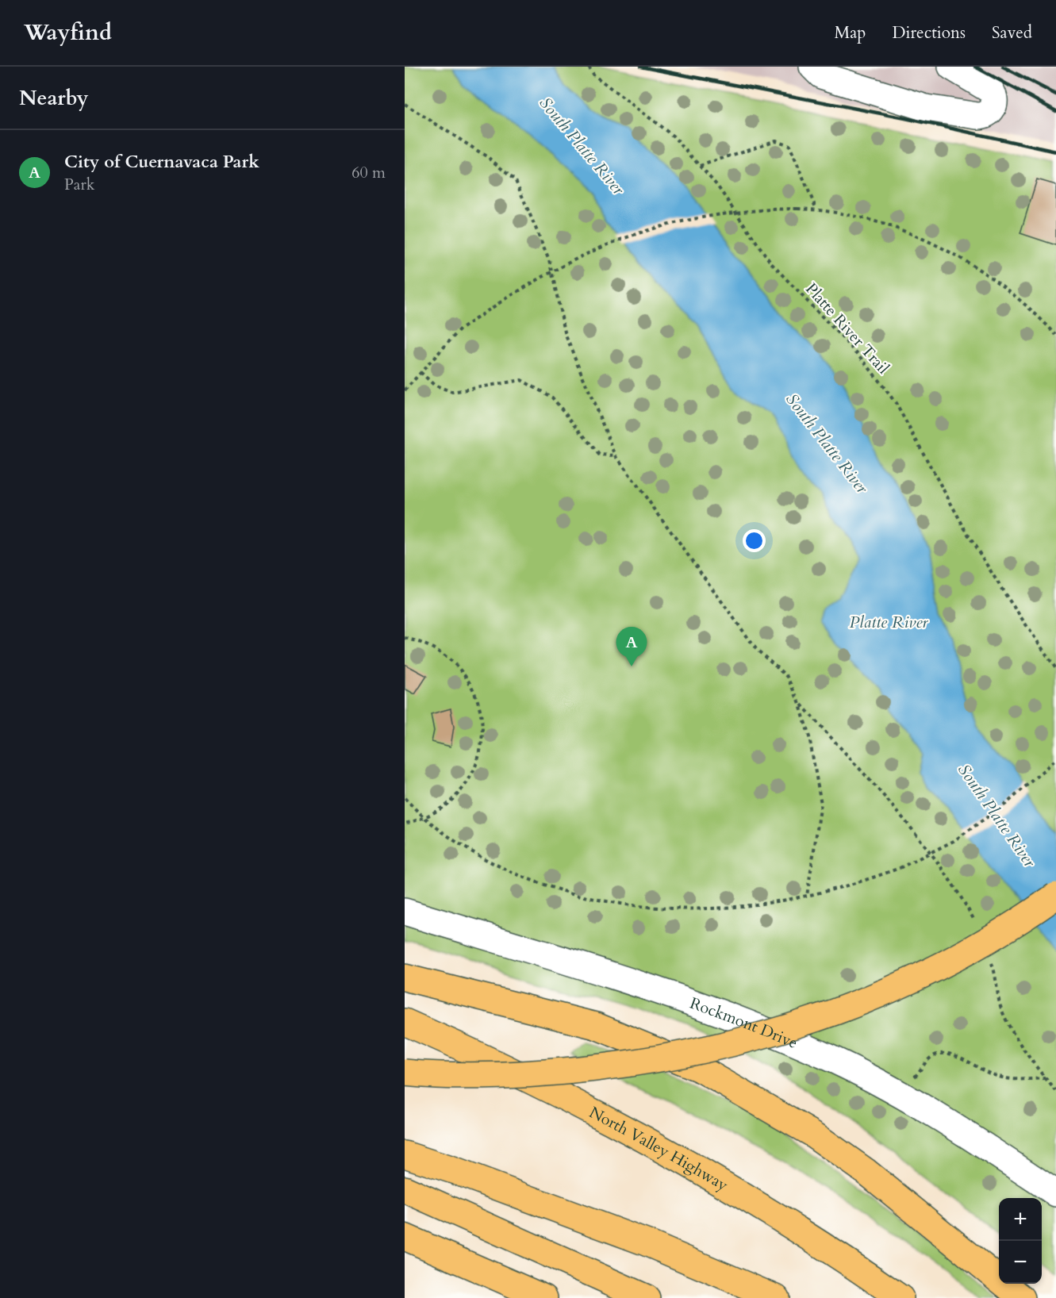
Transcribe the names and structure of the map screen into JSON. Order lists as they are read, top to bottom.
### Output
{
  "streets": {
    "highway": ["North Valley Highway"],
    "street": ["Rockmont Drive"],
    "path": ["Platte River Trail"]
  },
  "water": ["South Platte River", "Platte River"],
  "page": {
    "header": "Wayfind",
    "nav": ["Map", "Directions", "Saved"],
    "heading": "Nearby",
    "list": [
      {
        "mark": "A",
        "name": "City of Cuernavaca Park",
        "note": "Park",
        "value": "60 m"
      }
    ],
    "pins": "A",
    "map_buttons": ["+", "−"]
  }
}
